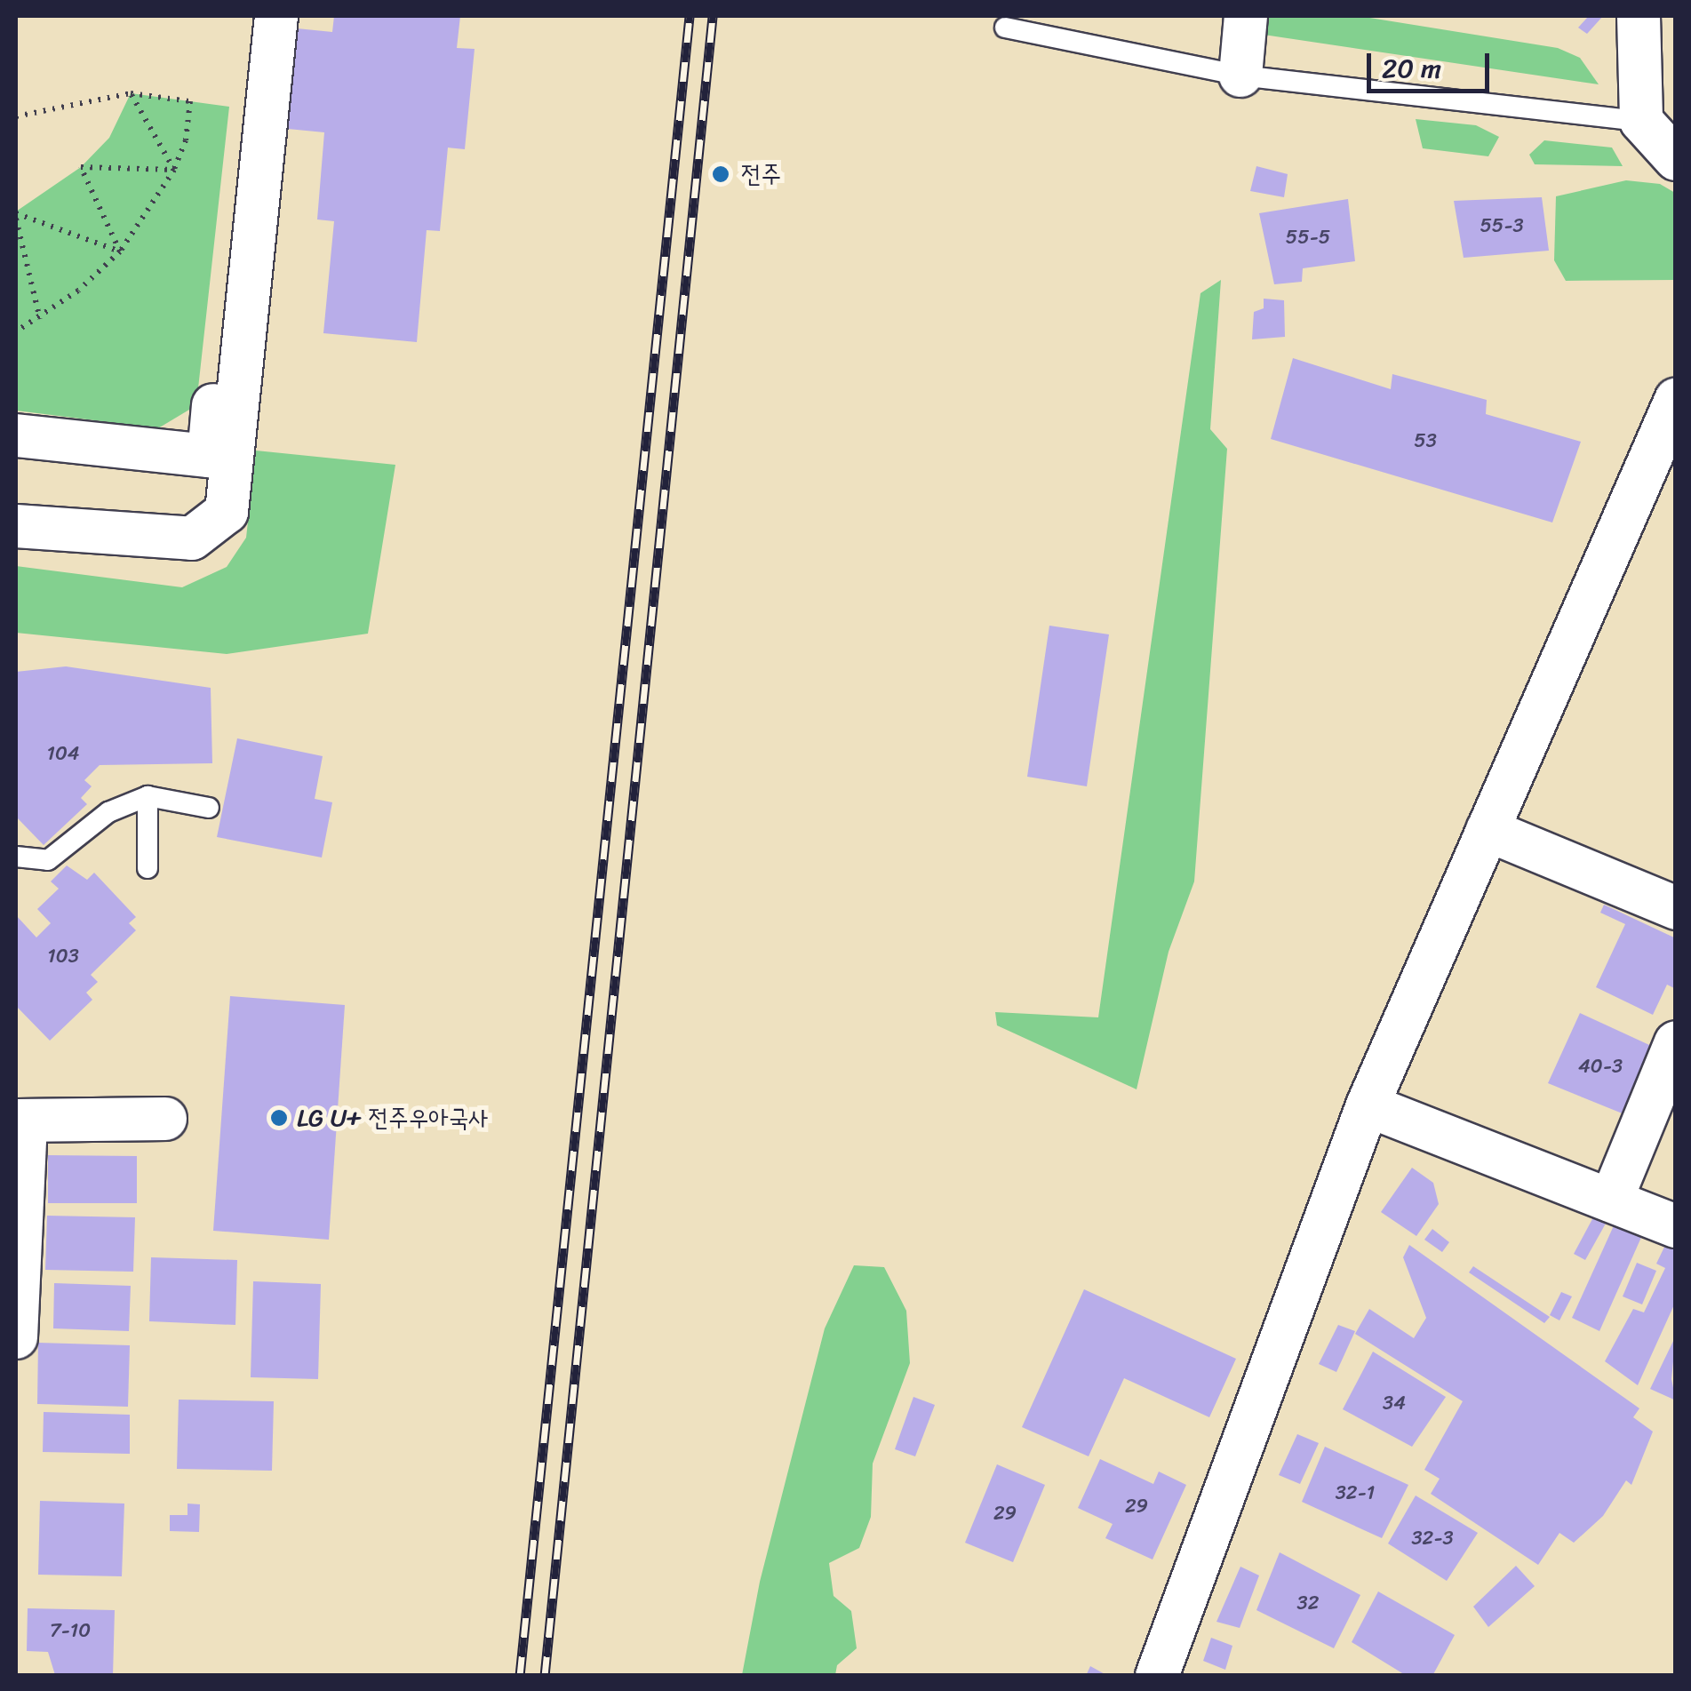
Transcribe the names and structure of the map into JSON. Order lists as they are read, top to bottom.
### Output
{
  "places": ["전주", "LG U+ 전주우아국사"],
  "house_numbers": [
    "55-3",
    "55-5",
    "53",
    "104",
    "103",
    "40-3",
    "34",
    "32-1",
    "29",
    "29",
    "32-3",
    "32",
    "7-10"
  ],
  "scale_bar": "20 m"
}
